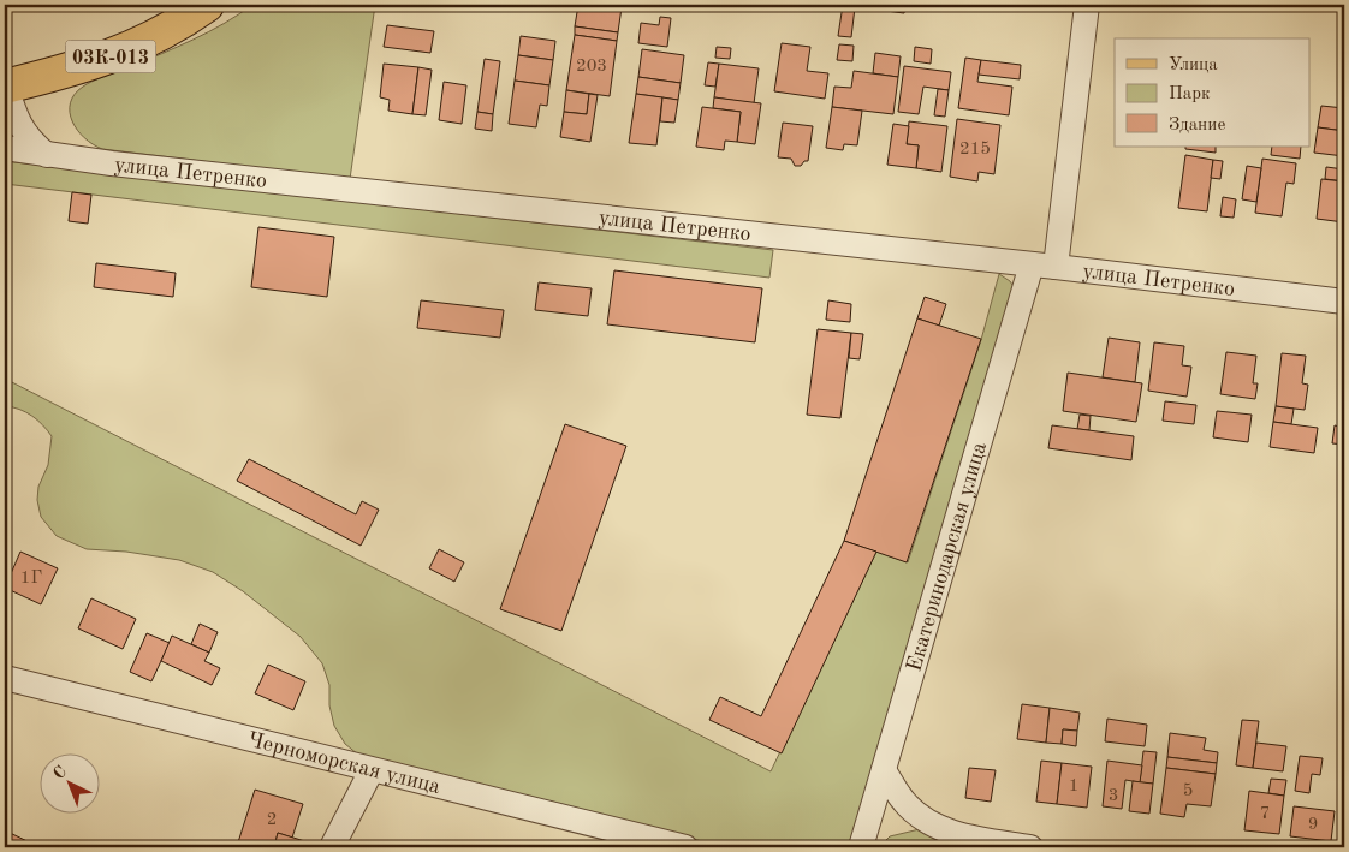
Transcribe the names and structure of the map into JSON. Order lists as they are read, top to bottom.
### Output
{
  "streets": {
    "main road": ["03К-013"],
    "street": ["улица Петренко", "Екатеринодарская улица", "Черноморская улица"]
  },
  "crossings": [
    ["улица Петренко", "Екатеринодарская улица"]
  ],
  "house_numbers": [
    "203",
    "215",
    "1Г",
    "1",
    "5",
    "3",
    "7",
    "2",
    "9"
  ],
  "legend": ["Улица", "Парк", "Здание"],
  "north": "top left"
}
